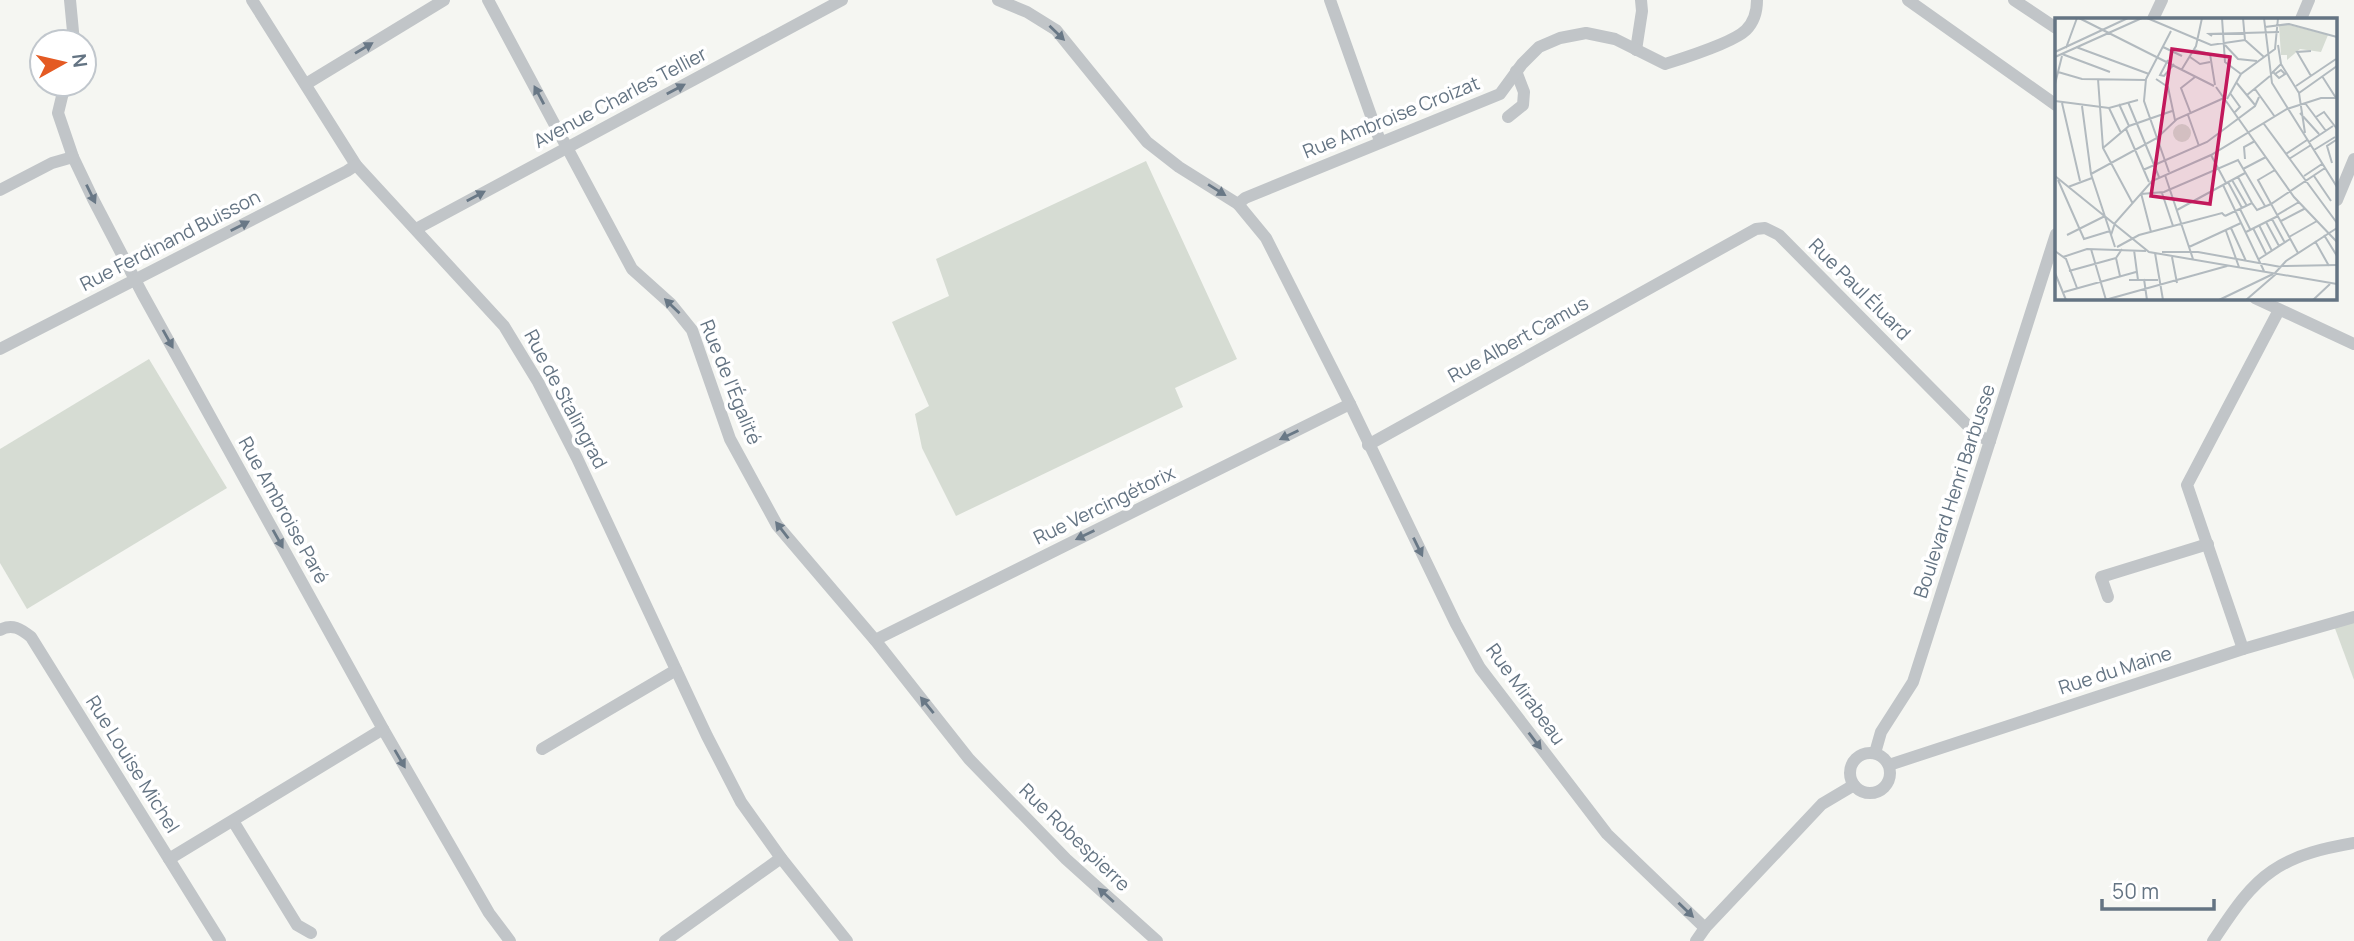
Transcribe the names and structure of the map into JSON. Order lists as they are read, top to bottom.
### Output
{
  "streets": {
    "street": [
      "Avenue Charles Tellier",
      "Rue Ambroise Croizat",
      "Rue Ferdinand Buisson",
      "Rue Paul Éluard",
      "Rue Albert Camus",
      "Rue de l'Égalité",
      "Rue de Stalingrad",
      "Boulevard Henri Barbusse",
      "Rue Vercingétorix",
      "Rue Ambroise Paré",
      "Rue du Maine",
      "Rue Mirabeau",
      "Rue Louise Michel",
      "Rue Robespierre"
    ]
  },
  "crossings": [
    ["Avenue Charles Tellier", "Rue de l'Égalité"],
    ["Avenue Charles Tellier", "Rue de Stalingrad"],
    ["Rue Ambroise Croizat", "Rue Mirabeau"],
    ["Rue Ferdinand Buisson", "Rue de Stalingrad"],
    ["Rue Ferdinand Buisson", "Rue Ambroise Paré"],
    ["Rue Paul Éluard", "Rue Albert Camus"],
    ["Rue Paul Éluard", "Boulevard Henri Barbusse"],
    ["Rue Albert Camus", "Rue Mirabeau"],
    ["Rue de l'Égalité", "Rue Vercingétorix"],
    ["Rue de l'Égalité", "Rue Robespierre"],
    ["Boulevard Henri Barbusse", "Rue du Maine"],
    ["Rue Vercingétorix", "Rue Mirabeau"]
  ],
  "one_way": [
    "Avenue Charles Tellier",
    "Rue Ferdinand Buisson",
    "Rue de l'Égalité",
    "Rue Vercingétorix",
    "Rue Ambroise Paré",
    "Rue Mirabeau",
    "Rue Robespierre"
  ],
  "scale_bar": "50 m",
  "north": "right"
}
